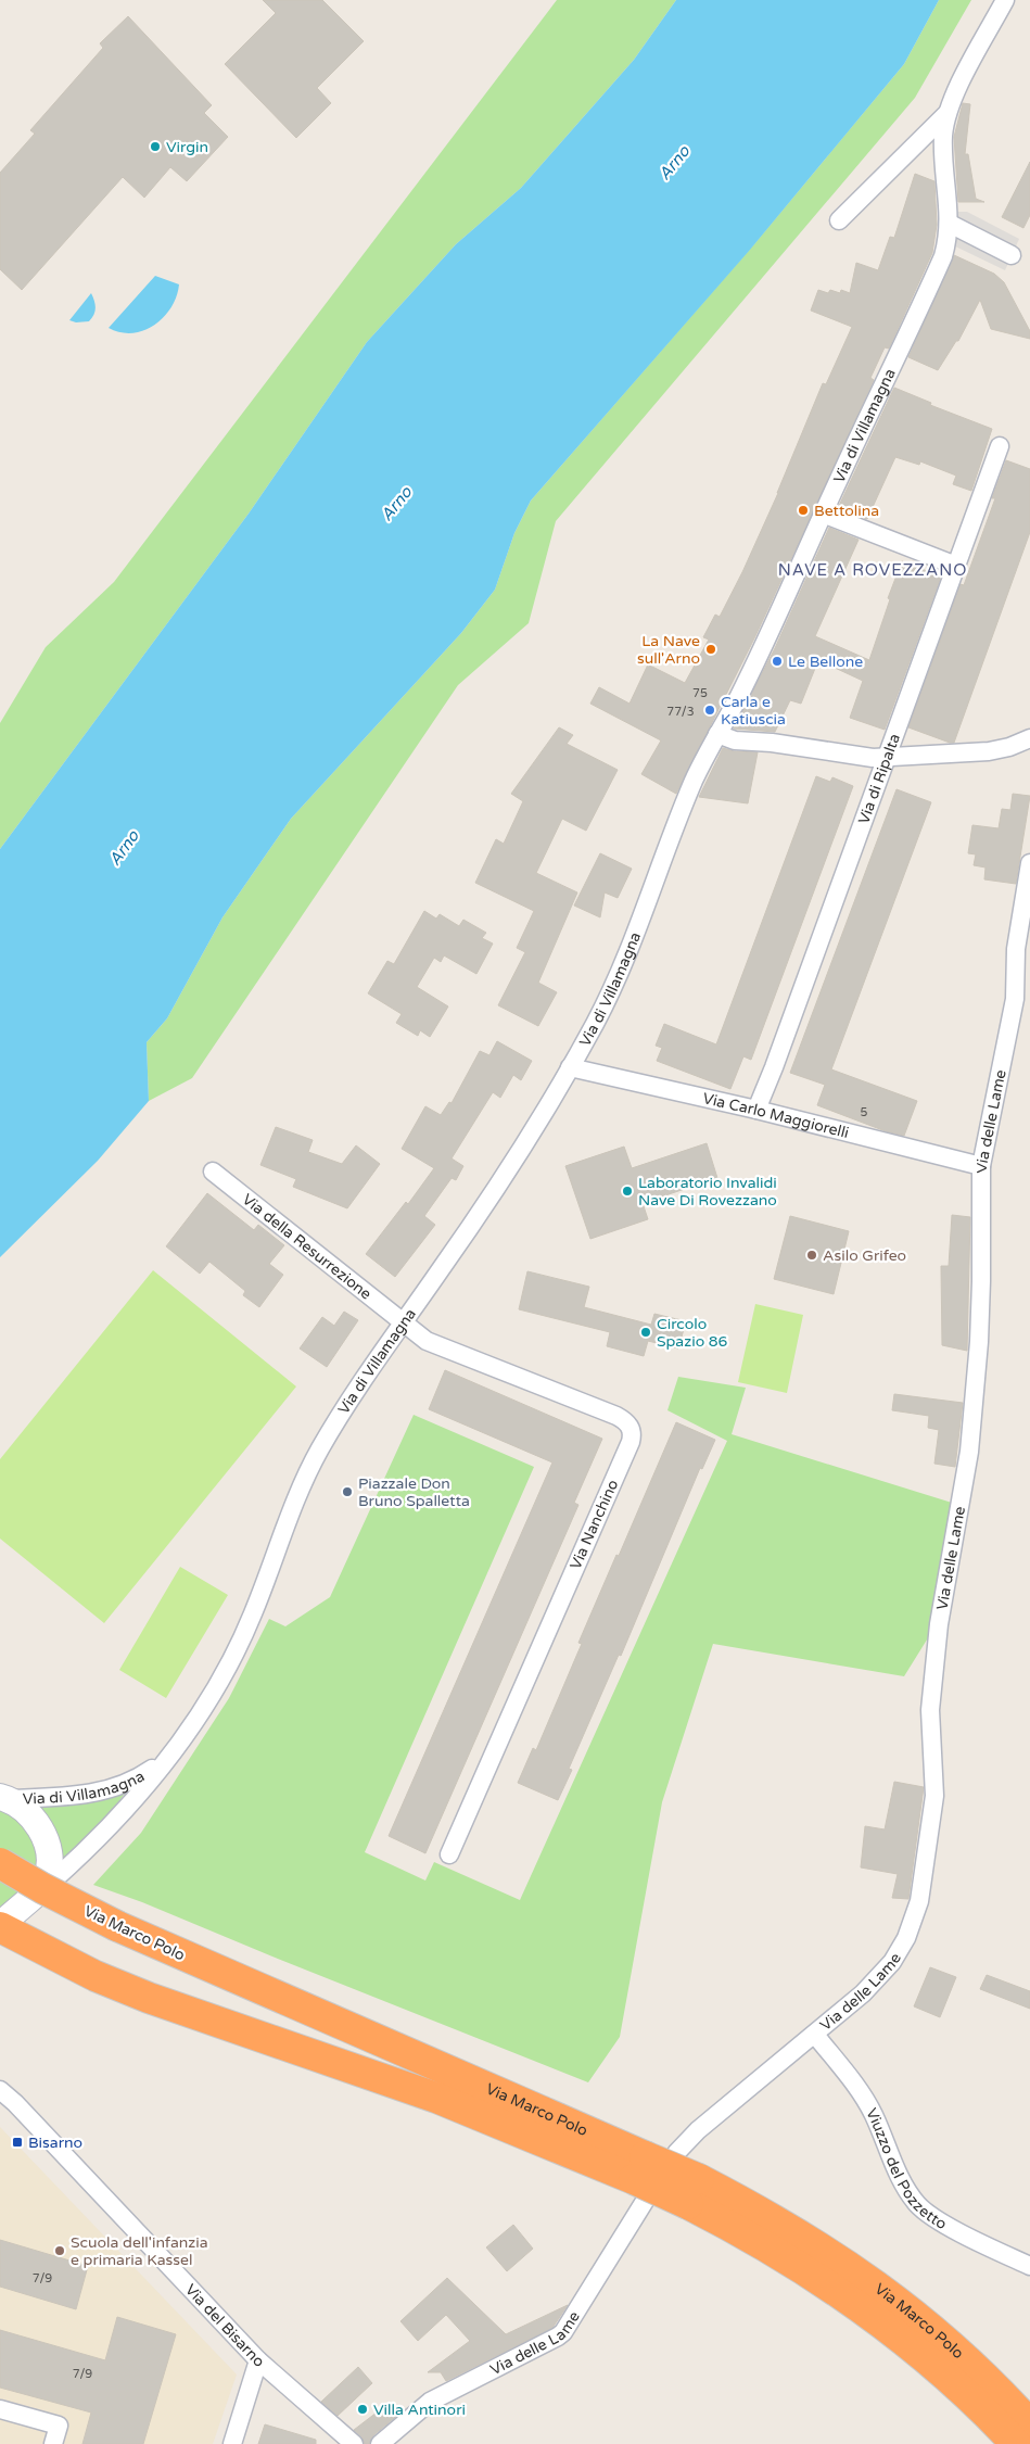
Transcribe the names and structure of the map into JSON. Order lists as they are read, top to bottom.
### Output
{
  "streets": {
    "highway": ["Via Marco Polo"],
    "street": [
      "Via di Villamagna",
      "Via di Ripalta",
      "Via Carlo Maggiorelli",
      "Via delle Lame",
      "Via della Resurrezione",
      "Via Nanchino",
      "Viuzzo del Pozzetto",
      "Via del Bisarno"
    ]
  },
  "crossings": [
    ["Via di Villamagna", "Via Carlo Maggiorelli"],
    ["Via di Villamagna", "Via della Resurrezione"],
    ["Via di Villamagna", "Via Nanchino"],
    ["Via di Ripalta", "Via Carlo Maggiorelli"],
    ["Via Carlo Maggiorelli", "Via delle Lame"],
    ["Via delle Lame", "Via Marco Polo"],
    ["Via delle Lame", "Viuzzo del Pozzetto"],
    ["Via della Resurrezione", "Via Nanchino"]
  ],
  "districts": ["NAVE A ROVEZZANO"],
  "water": ["Arno"],
  "places": {
    "other": [
      "Virgin",
      "Bettolina",
      "La Nave sull'Arno",
      "Le Bellone",
      "Carla e Katiuscia",
      "Laboratorio Invalidi Nave Di Rovezzano",
      "Asilo Grifeo",
      "Circolo Spazio 86",
      "Piazzale Don Bruno Spalletta",
      "Scuola dell'infanzia e primaria Kassel",
      "Villa Antinori"
    ],
    "transit": ["Bisarno"]
  },
  "house_numbers": [
    "75",
    "77/3",
    "5",
    "7/9",
    "7/9"
  ]
}
